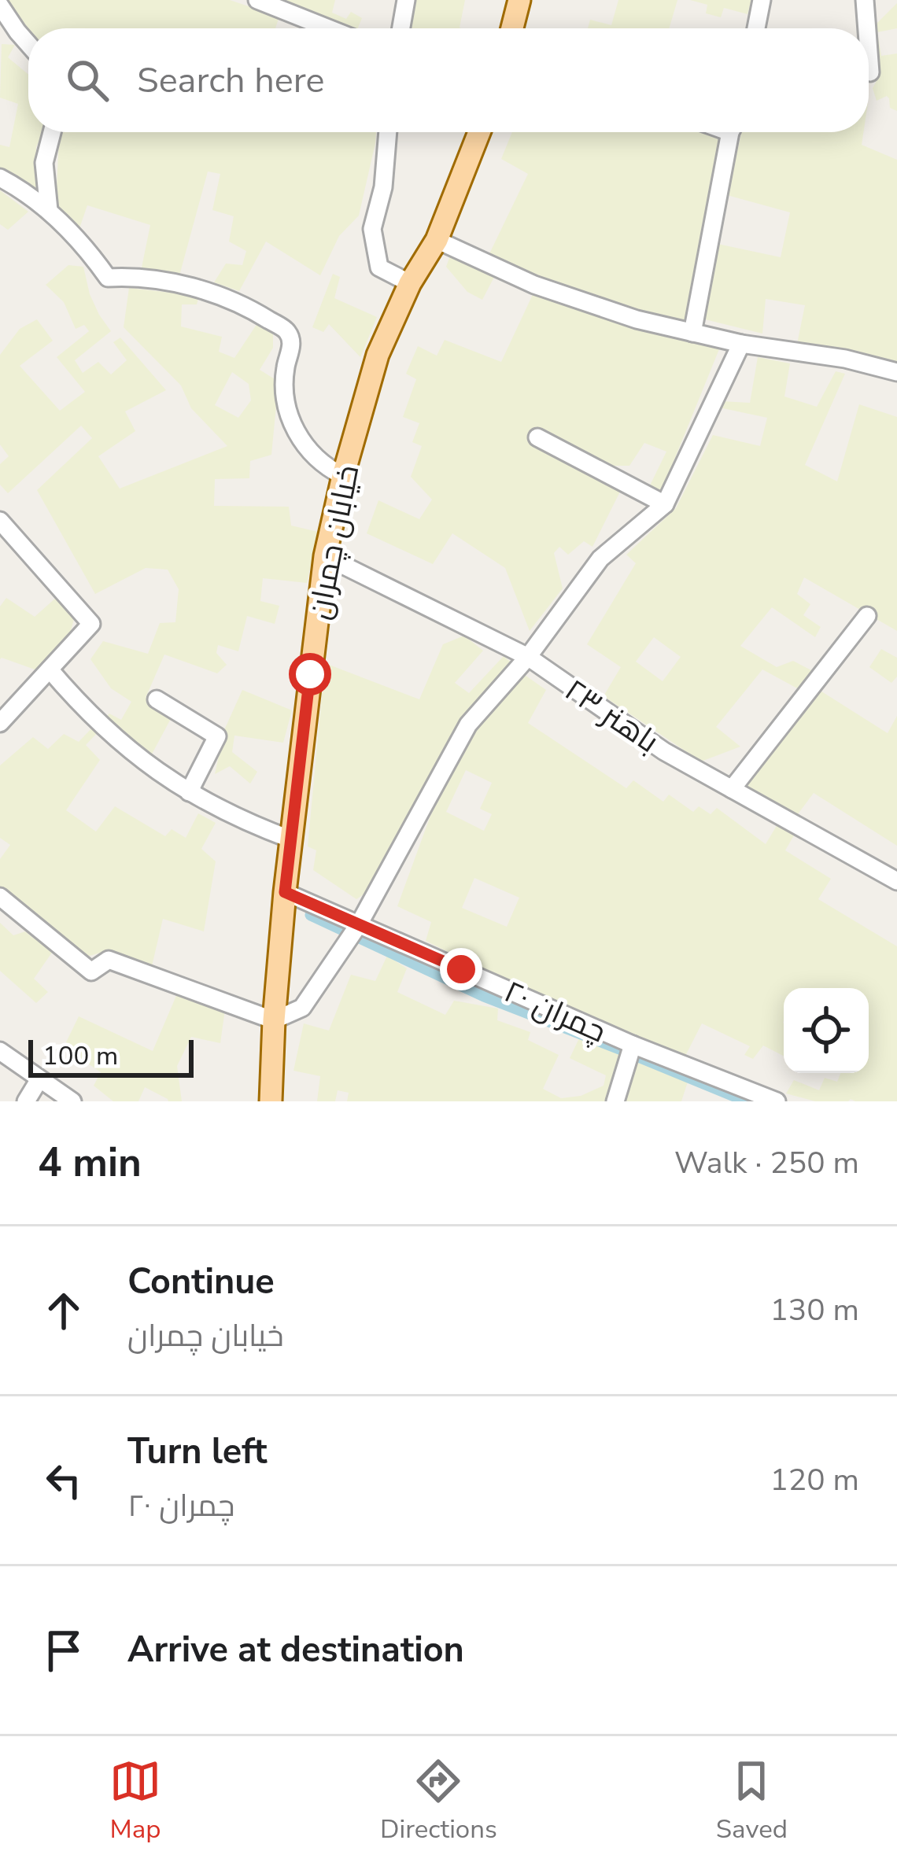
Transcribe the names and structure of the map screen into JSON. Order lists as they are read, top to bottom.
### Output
{
  "streets": {
    "main road": ["خیابان چمران"],
    "street": ["باهنر ۲۳", "چمران ۲۰"]
  },
  "crossings": [
    ["خیابان چمران", "باهنر ۲۳"],
    ["خیابان چمران", "چمران ۲۰"]
  ],
  "scale_bar": "100 m",
  "page": {
    "search": "Search here",
    "scale": "100 m",
    "heading": ["4 min", "Walk · 250 m"],
    "list": [
      ["Continue", "خیابان چمران", "130 m"],
      ["Turn left", "چمران ۲۰", "120 m"],
      "Arrive at destination"
    ],
    "nav": ["Map", "Directions", "Saved"]
  }
}
